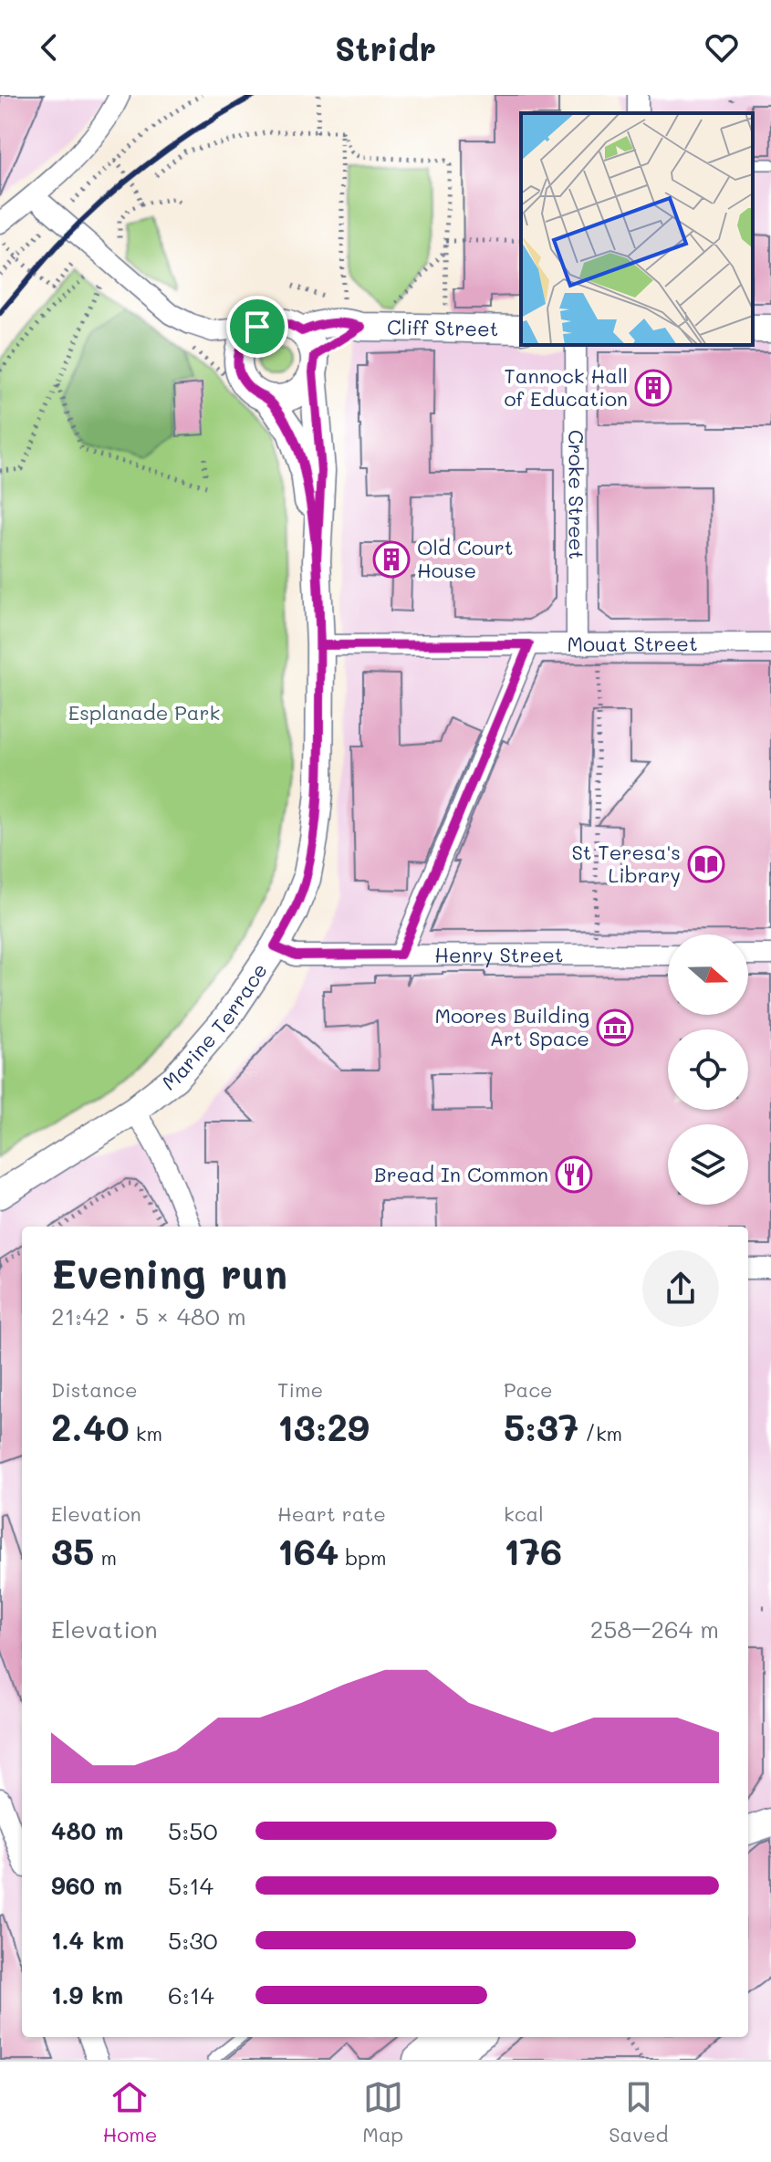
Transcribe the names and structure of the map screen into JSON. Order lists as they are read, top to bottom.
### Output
{
  "streets": {
    "street": [
      "Cliff Street",
      "Croke Street",
      "Mouat Street",
      "Henry Street",
      "Marine Terrace"
    ]
  },
  "crossings": [
    ["Cliff Street", "Marine Terrace"],
    ["Croke Street", "Mouat Street"],
    ["Mouat Street", "Marine Terrace"],
    ["Henry Street", "Marine Terrace"]
  ],
  "parks": ["Esplanade Park"],
  "places": {
    "building": ["Tannock Hall of Education", "Old Court House"],
    "library": ["St Teresa's Library"],
    "museum": ["Moores Building Art Space"],
    "restaurant": ["Bread In Common"]
  },
  "north": "right",
  "page": {
    "header": "Stridr",
    "heading": ["Evening run", "21:42 · 5 × 480 m"],
    "stats": [
      ["Distance", "2.40 km"],
      ["Time", "13:29"],
      ["Pace", "5:37 /km"],
      ["Elevation", "35 m"],
      ["Heart rate", "164 bpm"],
      ["kcal", "176"]
    ],
    "chart": ["Elevation", "258–264 m"],
    "list": [
      {
        "name": "480 m",
        "note": "5:50"
      },
      {
        "name": "960 m",
        "note": "5:14"
      },
      {
        "name": "1.4 km",
        "note": "5:30"
      },
      {
        "name": "1.9 km",
        "note": "6:14"
      }
    ],
    "tabs": ["Home", "Map", "Saved"]
  }
}
